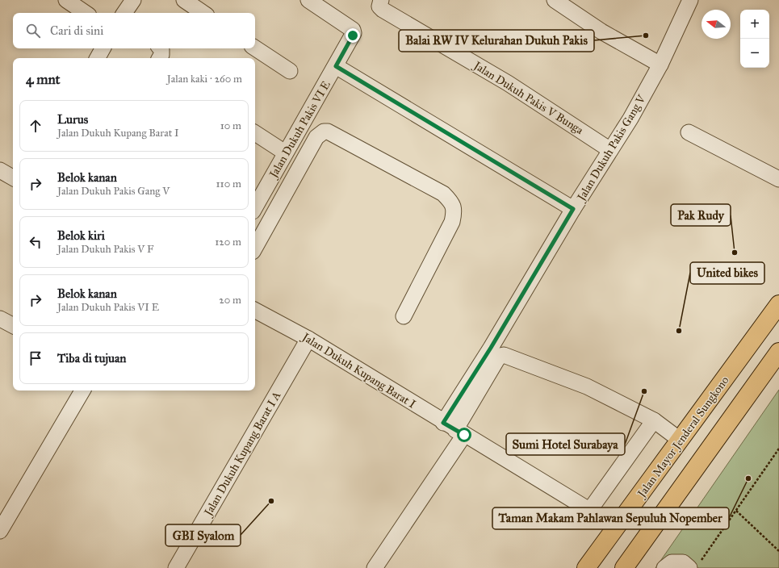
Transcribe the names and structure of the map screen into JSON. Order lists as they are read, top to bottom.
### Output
{
  "streets": {
    "main road": ["Jalan Mayor Jenderal Sungkono"],
    "street": [
      "Jalan Dukuh Pakis V Bunga",
      "Jalan Dukuh Pakis VI E",
      "Jalan Dukuh Pakis Gang V",
      "Jalan Dukuh Kupang Barat I",
      "Jalan Dukuh Kupang Barat I A"
    ]
  },
  "crossings": [
    ["Jalan Dukuh Pakis V Bunga", "Jalan Dukuh Pakis Gang V"],
    ["Jalan Dukuh Pakis Gang V", "Jalan Dukuh Kupang Barat I"],
    ["Jalan Dukuh Kupang Barat I", "Jalan Mayor Jenderal Sungkono"],
    ["Jalan Dukuh Kupang Barat I", "Jalan Dukuh Kupang Barat I A"]
  ],
  "places": [
    "Balai RW IV Kelurahan Dukuh Pakis",
    "Pak Rudy",
    "United bikes",
    "Sumi Hotel Surabaya",
    "Taman Makam Pahlawan Sepuluh Nopember",
    "GBI Syalom"
  ],
  "north": "left",
  "page": {
    "map_buttons": ["+", "−"],
    "search": "Cari di sini",
    "heading": ["4 mnt", "Jalan kaki · 260 m"],
    "list": [
      ["Lurus", "Jalan Dukuh Kupang Barat I", "10 m"],
      ["Belok kanan", "Jalan Dukuh Pakis Gang V", "110 m"],
      ["Belok kiri", "Jalan Dukuh Pakis V F", "120 m"],
      ["Belok kanan", "Jalan Dukuh Pakis VI E", "20 m"],
      "Tiba di tujuan"
    ]
  }
}
